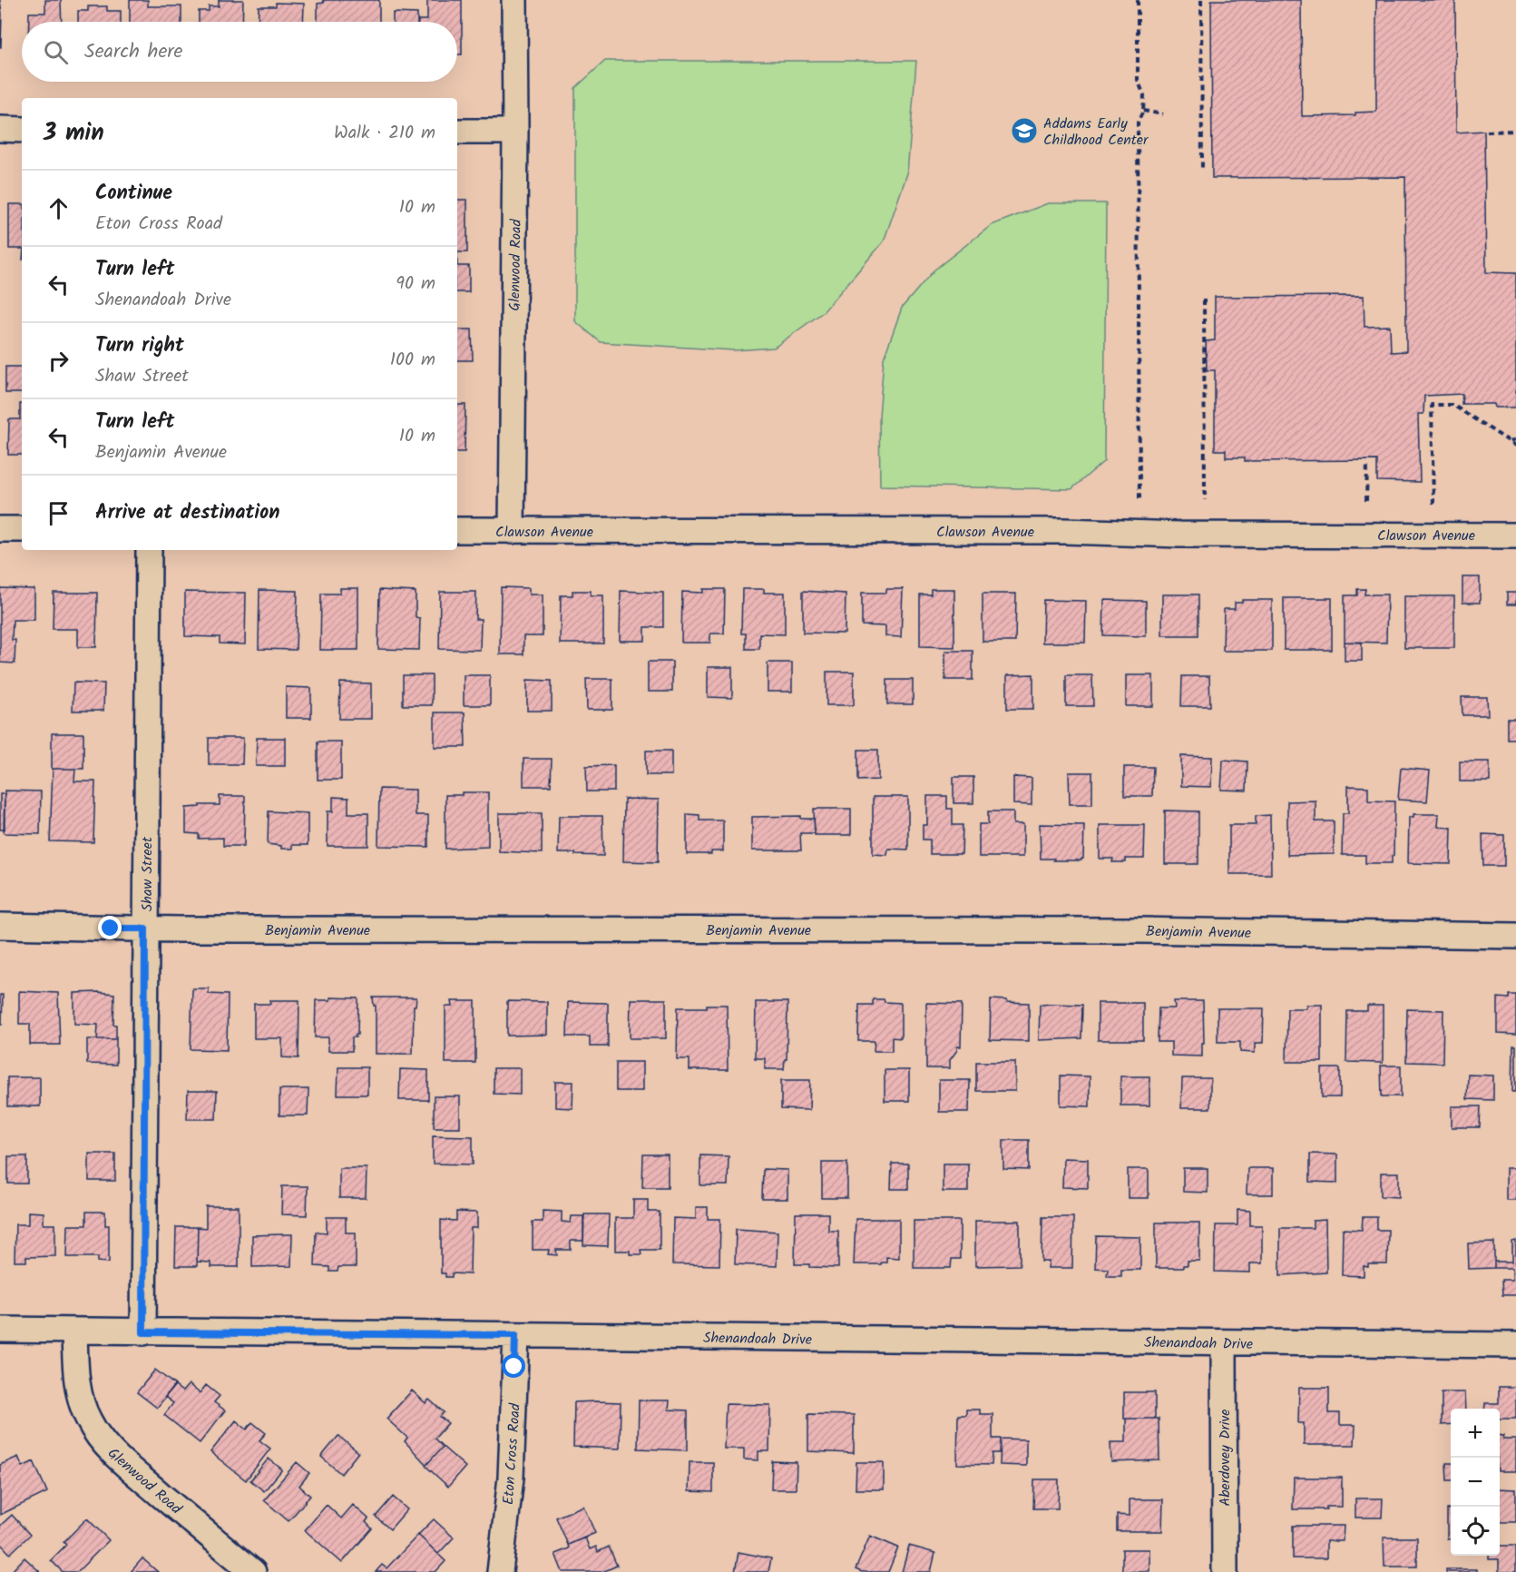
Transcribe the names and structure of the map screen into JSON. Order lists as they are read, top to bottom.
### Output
{
  "streets": {
    "street": [
      "Glenwood Road",
      "Clawson Avenue",
      "Shaw Street",
      "Benjamin Avenue",
      "Shenandoah Drive",
      "Eton Cross Road",
      "Aberdovey Drive"
    ]
  },
  "crossings": [
    ["Glenwood Road", "Clawson Avenue"],
    ["Glenwood Road", "Shenandoah Drive"],
    ["Shaw Street", "Benjamin Avenue"],
    ["Shaw Street", "Shenandoah Drive"],
    ["Shenandoah Drive", "Eton Cross Road"],
    ["Shenandoah Drive", "Aberdovey Drive"]
  ],
  "places": {
    "school or university": ["Addams Early Childhood Center"]
  },
  "page": {
    "search": "Search here",
    "heading": ["3 min", "Walk · 210 m"],
    "list": [
      ["Continue", "Eton Cross Road", "10 m"],
      ["Turn left", "Shenandoah Drive", "90 m"],
      ["Turn right", "Shaw Street", "100 m"],
      ["Turn left", "Benjamin Avenue", "10 m"],
      "Arrive at destination"
    ],
    "map_buttons": ["+", "−"]
  }
}
